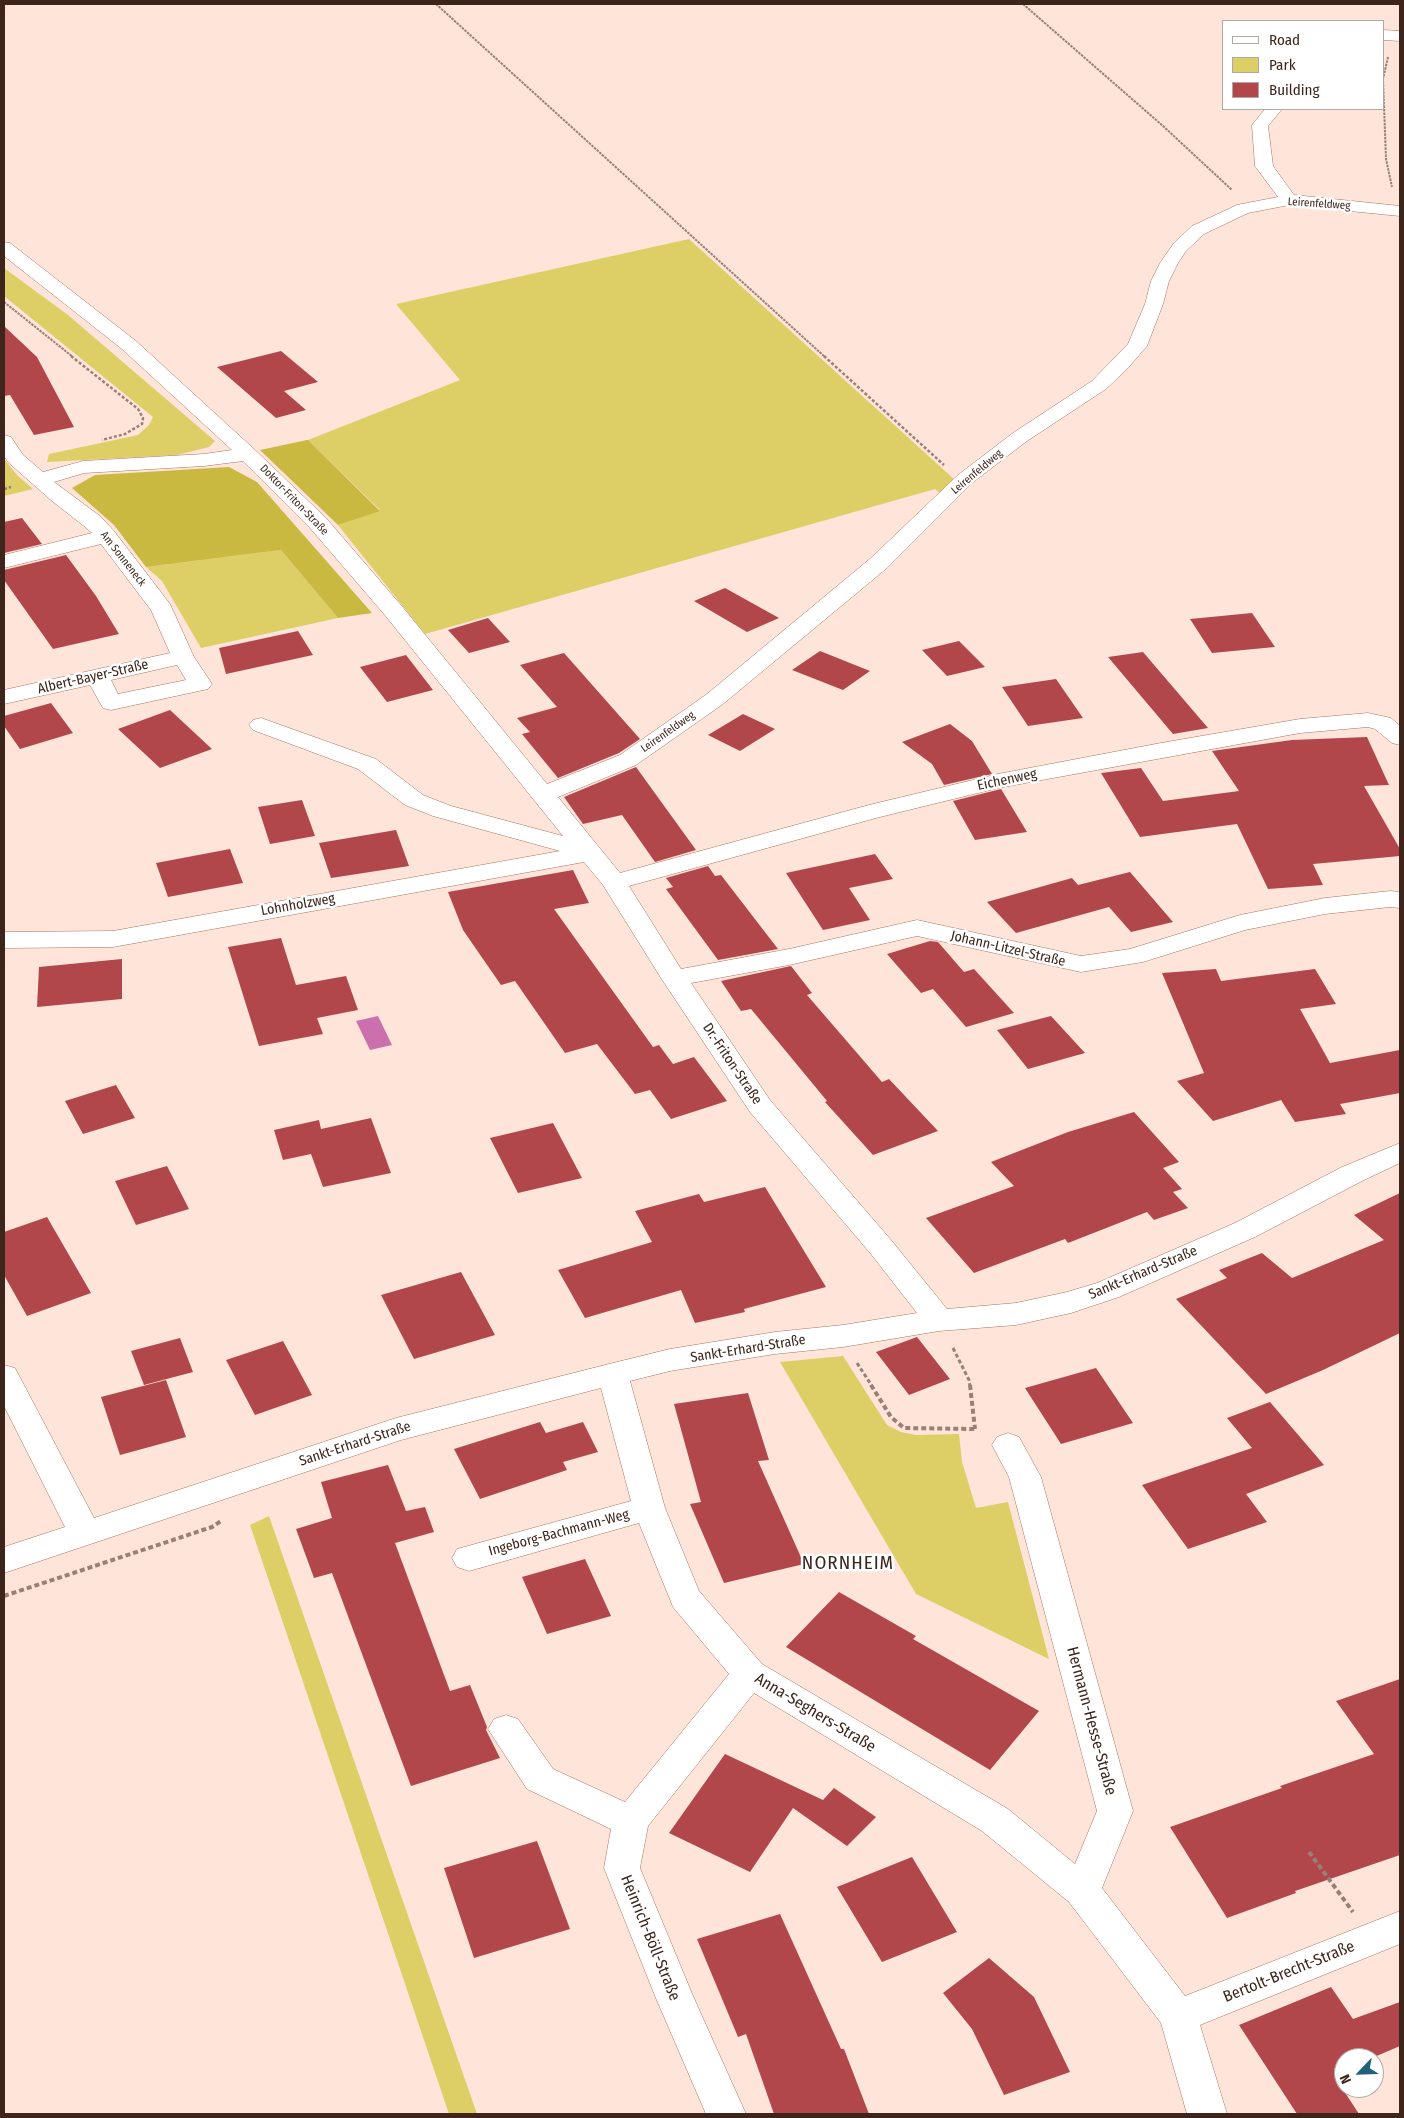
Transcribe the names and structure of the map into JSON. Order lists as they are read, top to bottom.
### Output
{
  "streets": {
    "street": [
      "Leirenfeldweg",
      "Doktor-Friton-Straße",
      "Am Sonneneck",
      "Albert-Bayer-Straße",
      "Eichenweg",
      "Lohnholzweg",
      "Johann-Litzel-Straße",
      "Dr.-Friton-Straße",
      "Sankt-Erhard-Straße",
      "Ingeborg-Bachmann-Weg",
      "Anna-Seghers-Straße",
      "Hermann-Hesse-Straße",
      "Heinrich-Böll-Straße",
      "Bertolt-Brecht-Straße"
    ]
  },
  "crossings": [
    ["Leirenfeldweg", "Doktor-Friton-Straße"],
    ["Leirenfeldweg", "Dr.-Friton-Straße"],
    ["Doktor-Friton-Straße", "Dr.-Friton-Straße"],
    ["Am Sonneneck", "Albert-Bayer-Straße"],
    ["Eichenweg", "Dr.-Friton-Straße"],
    ["Lohnholzweg", "Dr.-Friton-Straße"],
    ["Johann-Litzel-Straße", "Dr.-Friton-Straße"],
    ["Dr.-Friton-Straße", "Sankt-Erhard-Straße"],
    ["Sankt-Erhard-Straße", "Anna-Seghers-Straße"],
    ["Ingeborg-Bachmann-Weg", "Anna-Seghers-Straße"],
    ["Anna-Seghers-Straße", "Hermann-Hesse-Straße"],
    ["Anna-Seghers-Straße", "Heinrich-Böll-Straße"]
  ],
  "districts": ["NORNHEIM"],
  "legend": ["Road", "Park", "Building"],
  "north": "bottom left"
}
